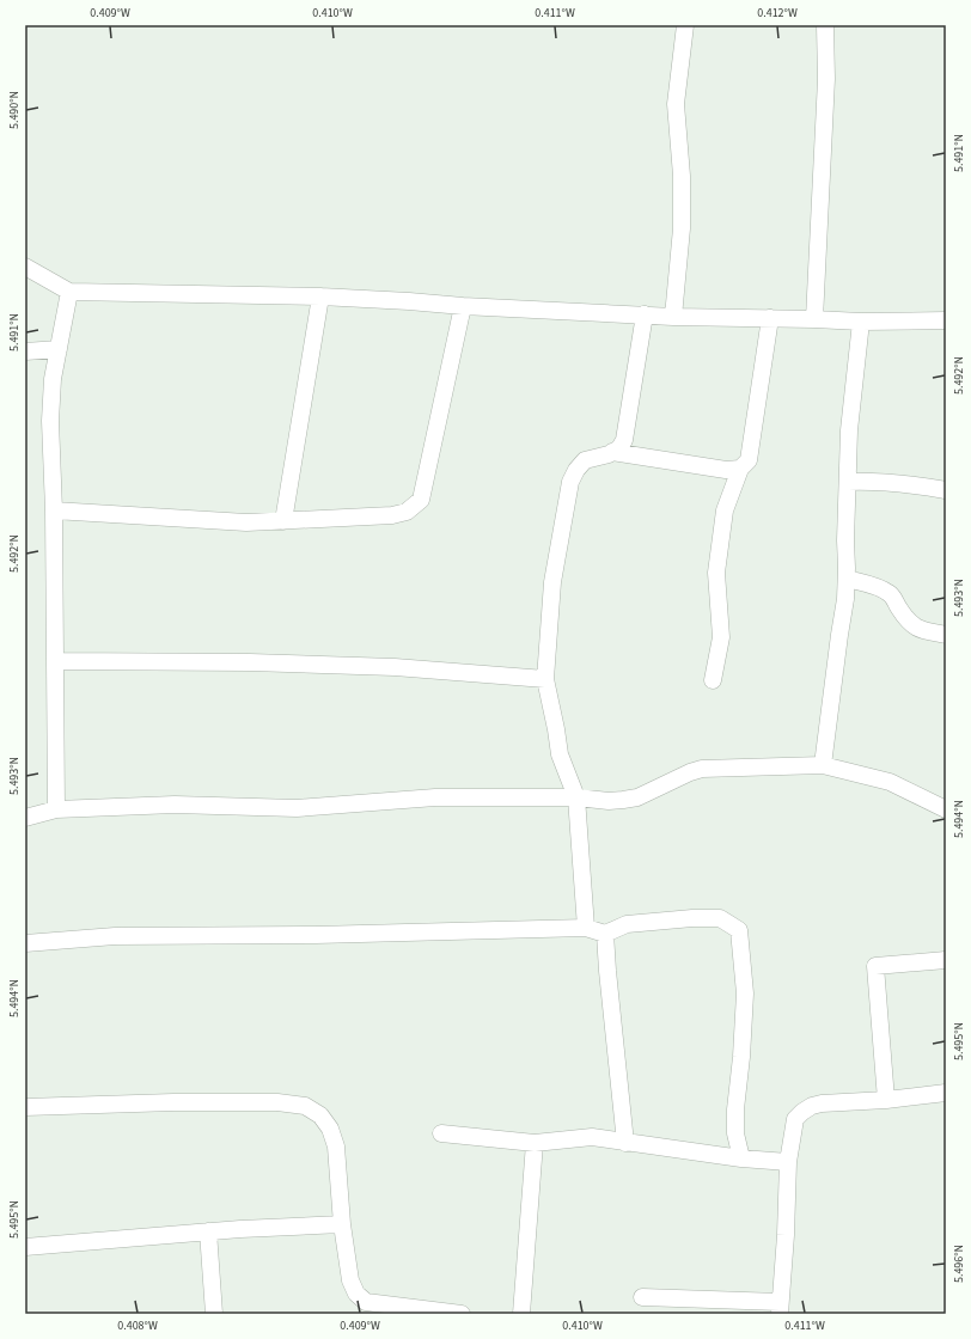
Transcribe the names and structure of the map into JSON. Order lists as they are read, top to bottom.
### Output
{
  "coordinates": [
    "0.409°W",
    "0.410°W",
    "0.411°W",
    "0.412°W",
    "5.490°N",
    "5.491°N",
    "5.492°N",
    "5.493°N",
    "5.494°N",
    "5.495°N",
    "5.496°N",
    "0.408°W"
  ]
}
